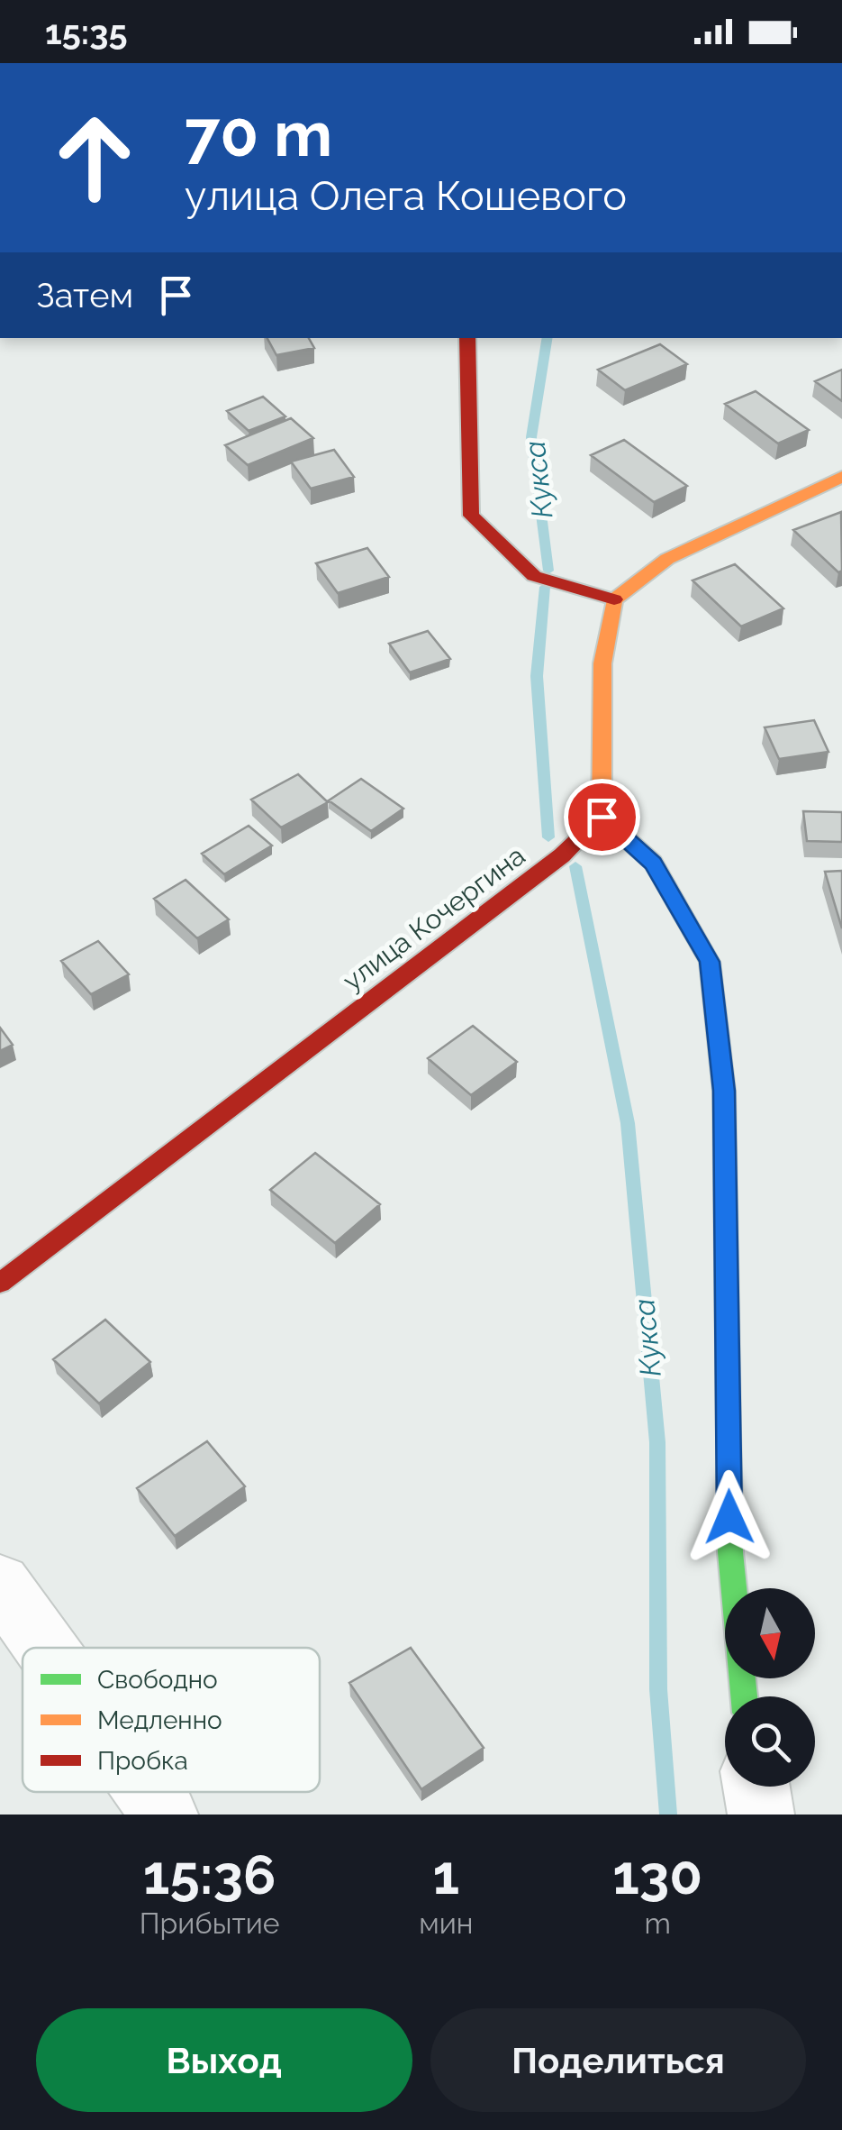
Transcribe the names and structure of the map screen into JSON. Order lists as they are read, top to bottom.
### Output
{
  "streets": {
    "street": ["улица Кочергина"]
  },
  "water": ["Кукса"],
  "legend": ["Свободно", "Медленно", "Пробка"],
  "north": "bottom",
  "page": {
    "status": "15:35",
    "turn": ["70 m", "улица Олега Кошевого"],
    "then": "Затем",
    "eta": [
      "15:36",
      "Прибытие",
      "1",
      "мин",
      "130",
      "m"
    ],
    "buttons": ["Выход", "Поделиться"]
  }
}
